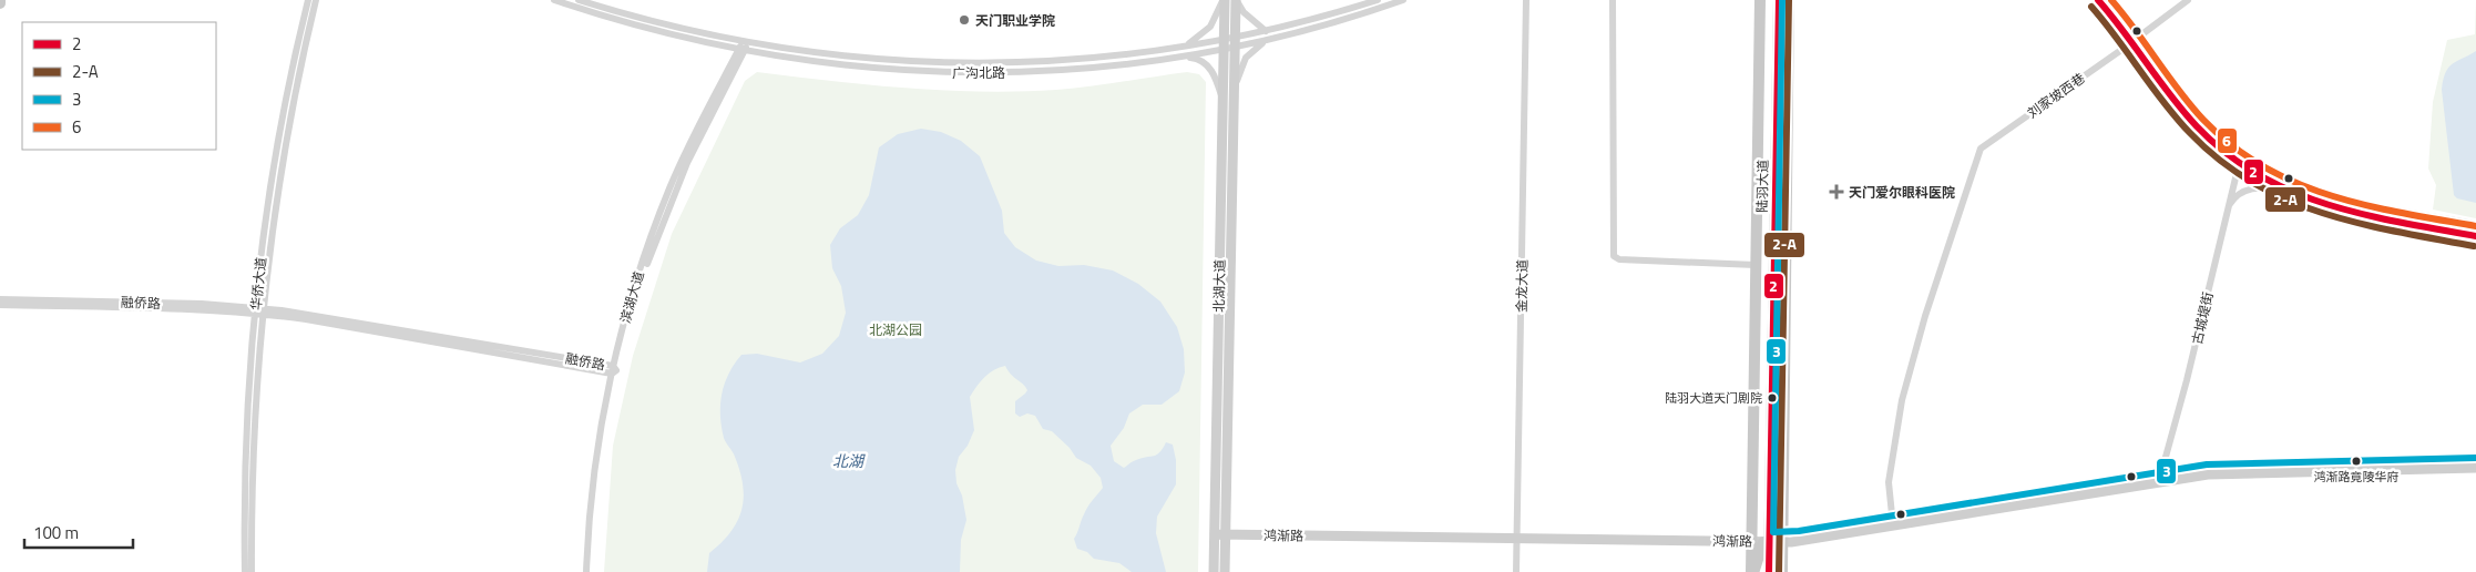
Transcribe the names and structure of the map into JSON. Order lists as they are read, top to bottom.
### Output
{
  "streets": {
    "main road": ["陆羽大道", "北湖大道", "鸿渐路"],
    "street": [
      "广沟北路",
      "刘家坡西巷",
      "华侨大道",
      "金龙大道",
      "滨湖大道",
      "融侨路",
      "古城堤街"
    ]
  },
  "crossings": [
    ["广沟北路", "北湖大道"],
    ["广沟北路", "滨湖大道"],
    ["刘家坡西巷", "鸿渐路"],
    ["陆羽大道", "鸿渐路"],
    ["华侨大道", "融侨路"],
    ["北湖大道", "鸿渐路"],
    ["金龙大道", "鸿渐路"],
    ["滨湖大道", "融侨路"],
    ["古城堤街", "鸿渐路"]
  ],
  "water": ["北湖"],
  "parks": ["北湖公园"],
  "places": {
    "other": ["天门职业学院", "陆羽大道天门剧院", "鸿渐路竟陵华府"],
    "health": ["天门爱尔眼科医院"]
  },
  "lines": [
    "transit line 2",
    "transit line 2-A",
    "transit line 3",
    "transit line 6"
  ],
  "legend": [
    "2",
    "2-A",
    "3",
    "6"
  ],
  "scale_bar": "100 m"
}
